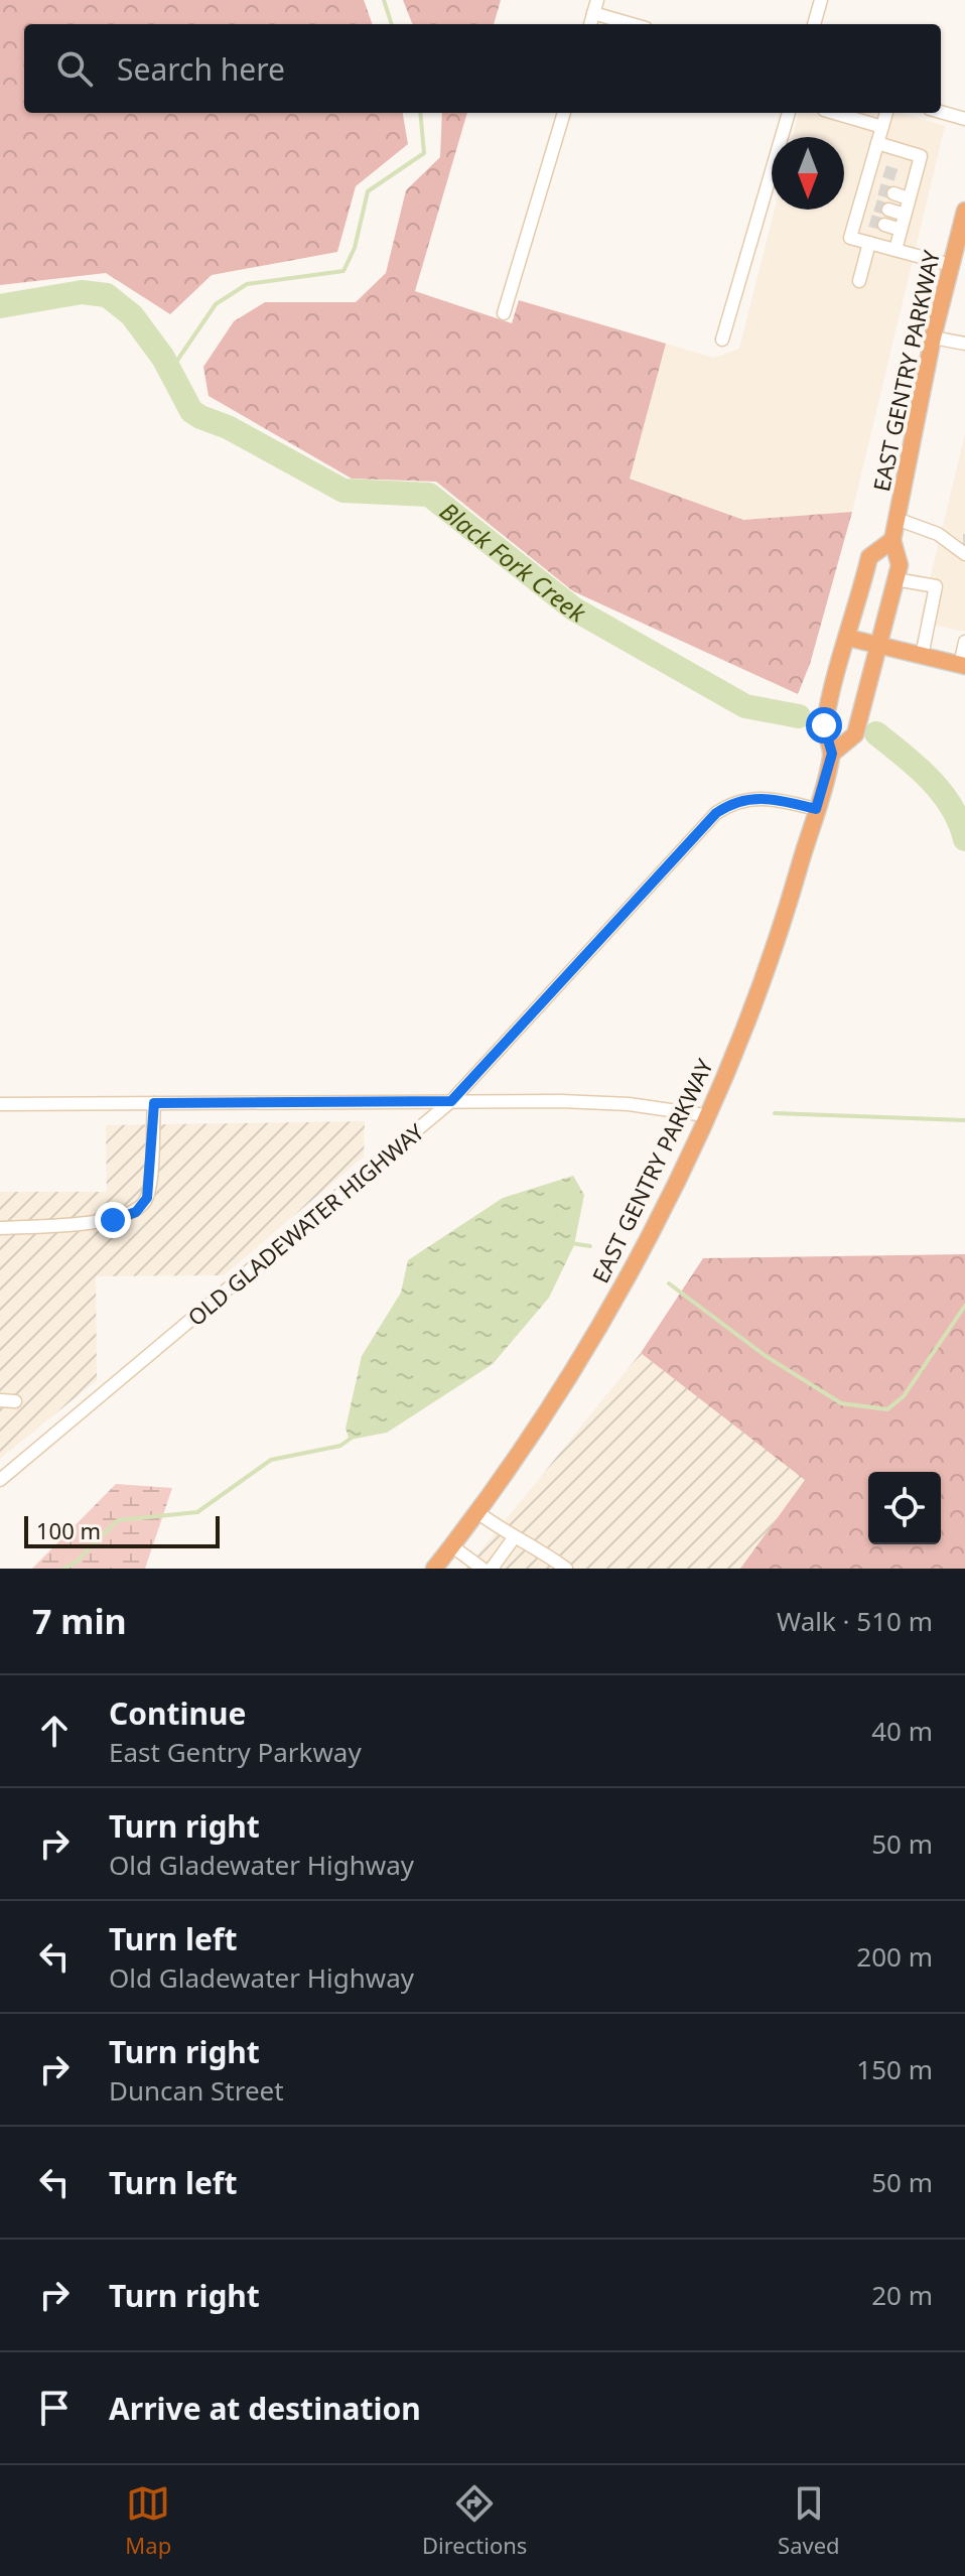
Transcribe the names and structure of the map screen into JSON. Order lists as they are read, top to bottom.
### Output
{
  "streets": {
    "main road": ["EAST GENTRY PARKWAY"],
    "street": ["OLD GLADEWATER HIGHWAY"]
  },
  "crossings": [
    ["EAST GENTRY PARKWAY", "OLD GLADEWATER HIGHWAY"]
  ],
  "water": ["Black Fork Creek"],
  "scale_bar": "100 m",
  "north": "bottom",
  "page": {
    "search": "Search here",
    "scale": "100 m",
    "heading": ["7 min", "Walk · 510 m"],
    "list": [
      ["Continue", "East Gentry Parkway", "40 m"],
      ["Turn right", "Old Gladewater Highway", "50 m"],
      ["Turn left", "Old Gladewater Highway", "200 m"],
      ["Turn right", "Duncan Street", "150 m"],
      ["Turn left", "50 m"],
      ["Turn right", "20 m"],
      "Arrive at destination"
    ],
    "nav": ["Map", "Directions", "Saved"]
  }
}
